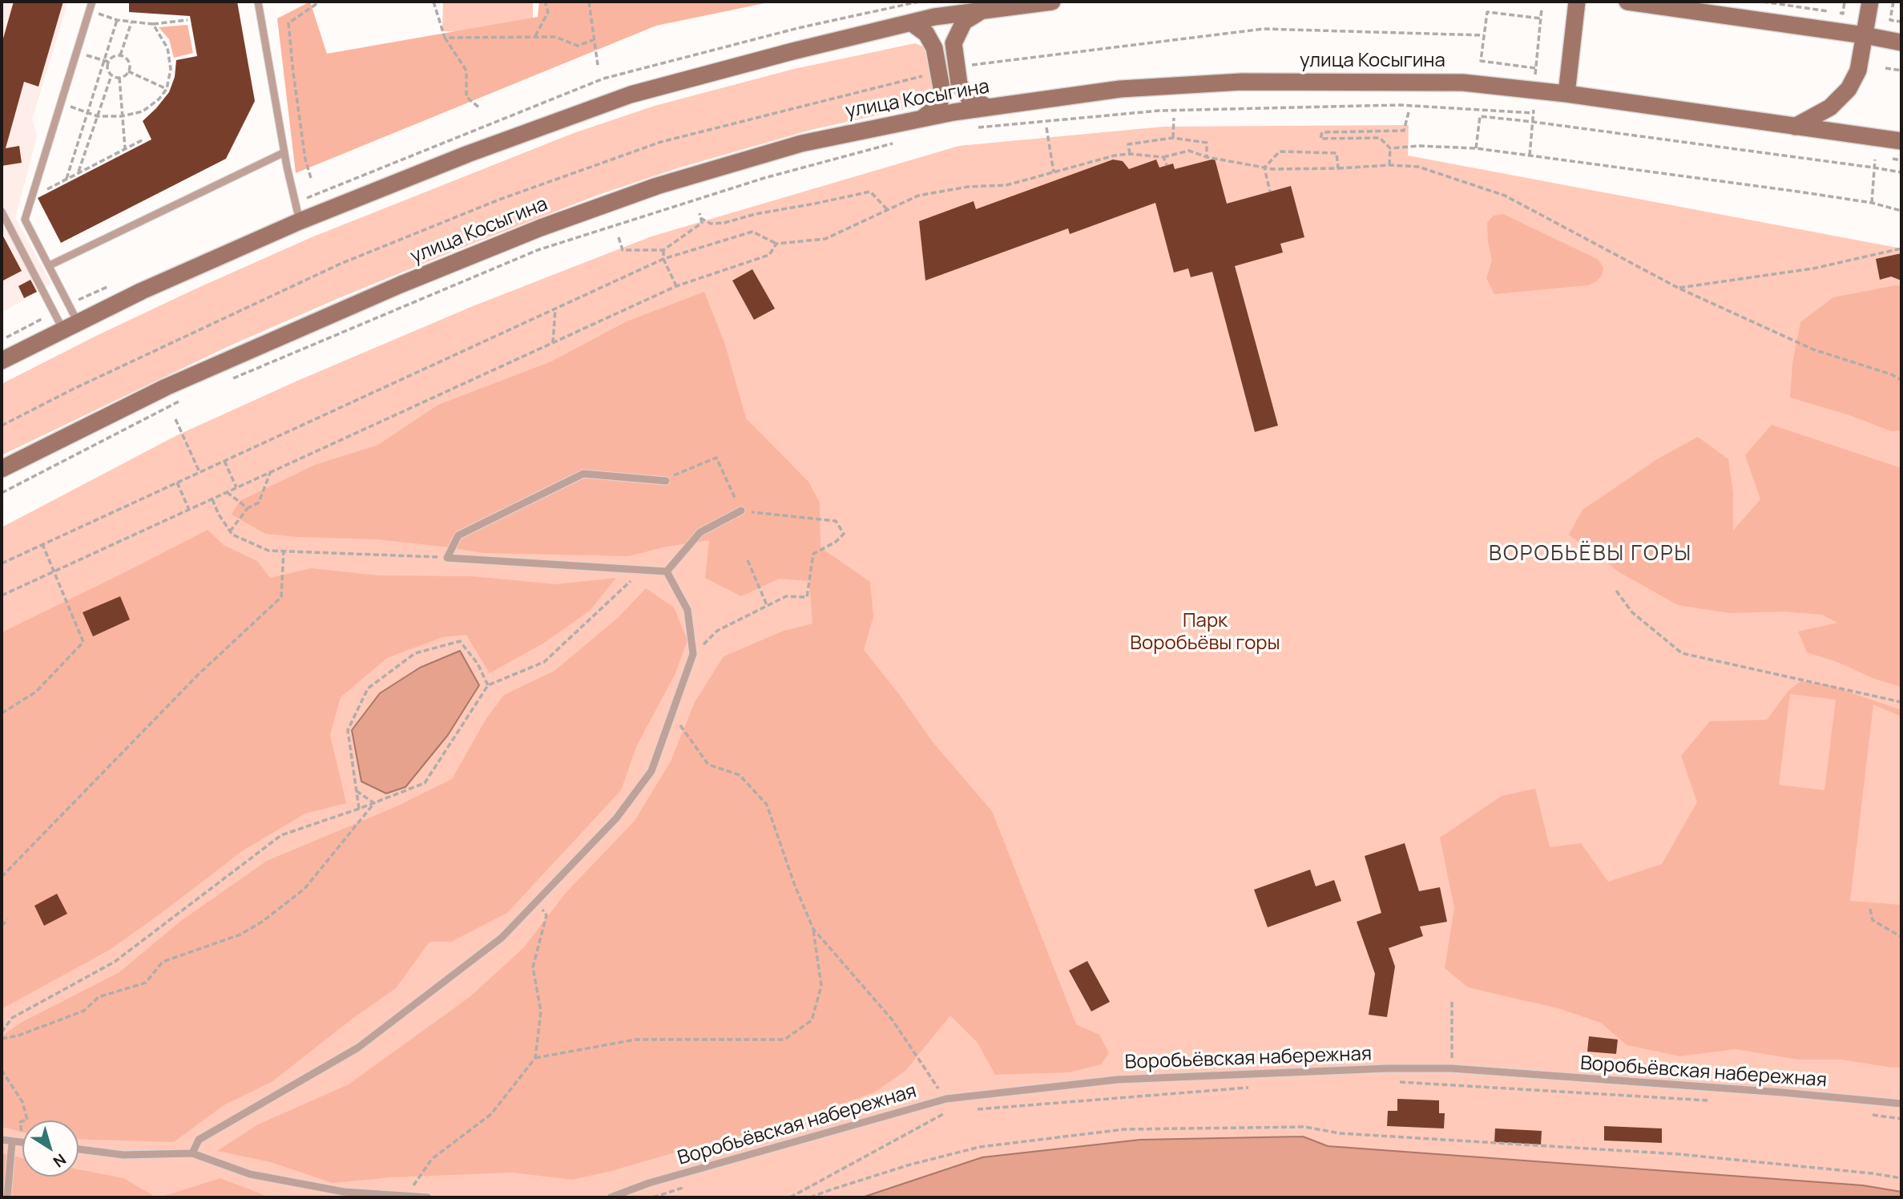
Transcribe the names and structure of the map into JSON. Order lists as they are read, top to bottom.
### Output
{
  "streets": {
    "main road": ["улица Косыгина"],
    "lane": ["Воробьёвская набережная"]
  },
  "districts": ["ВОРОБЬЁВЫ ГОРЫ"],
  "parks": ["Парк Воробьёвы горы"],
  "north": "bottom right"
}
